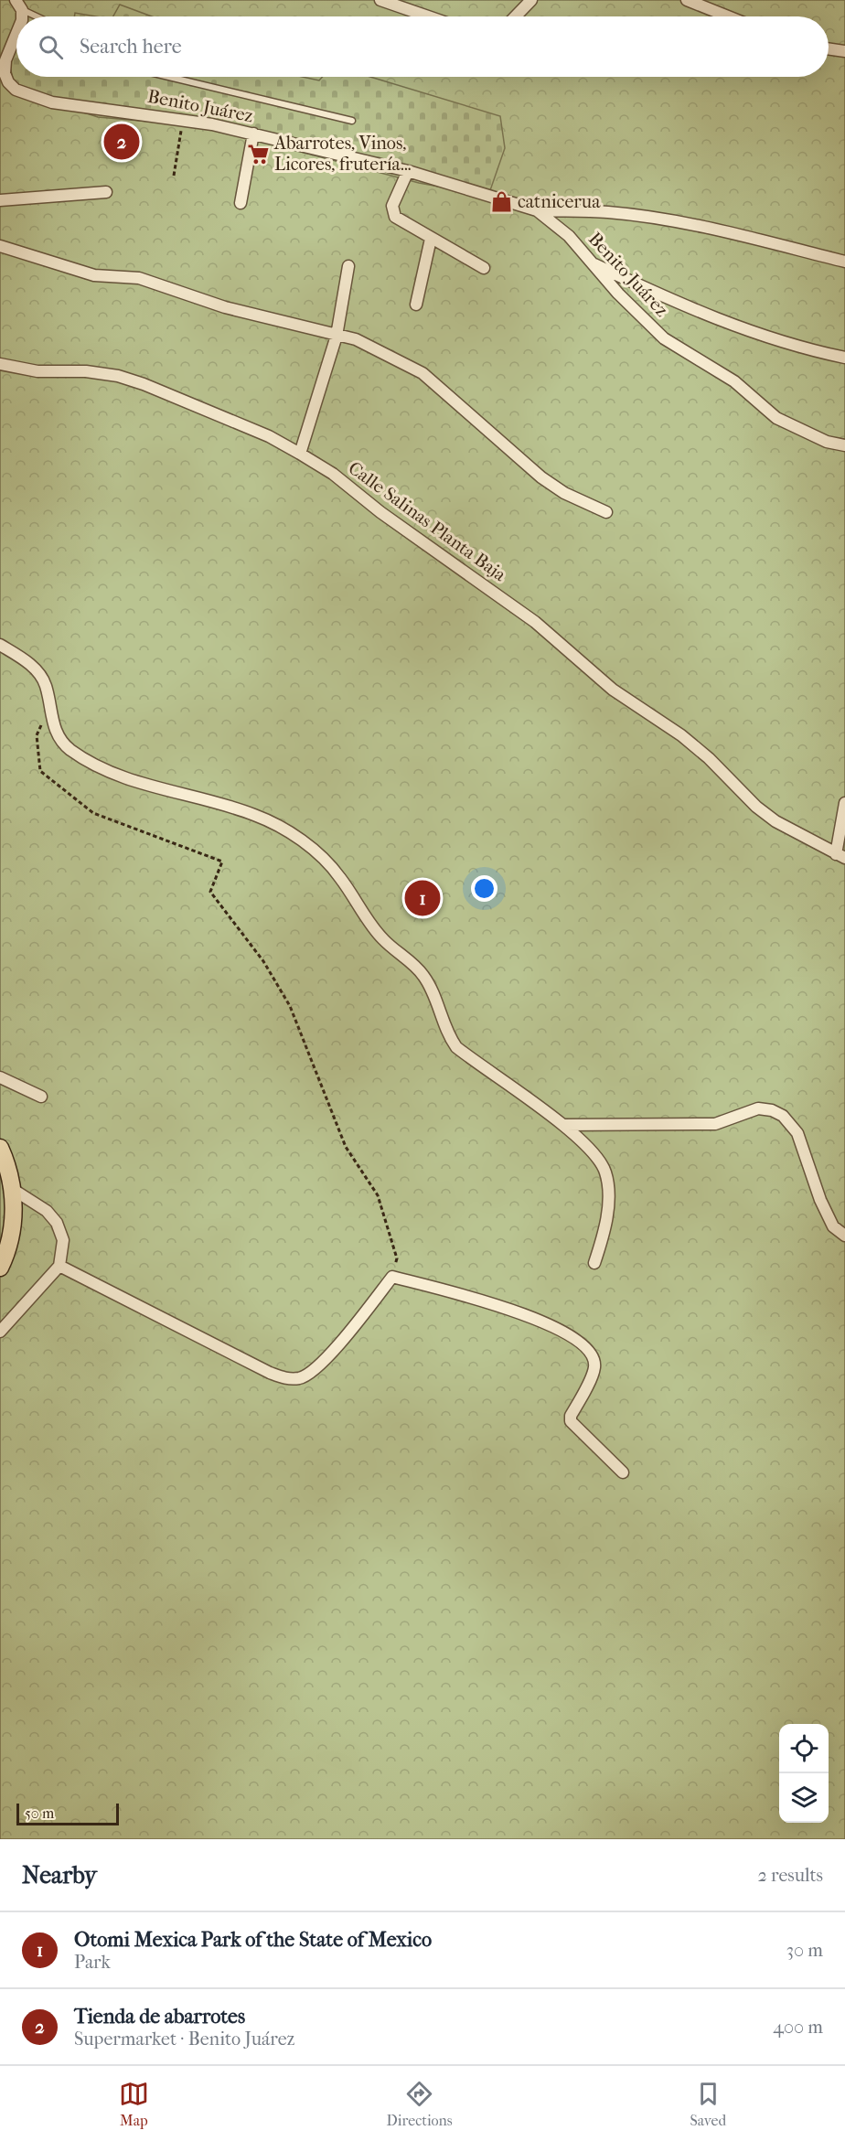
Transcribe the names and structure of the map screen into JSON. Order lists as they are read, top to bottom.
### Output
{
  "streets": {
    "street": ["Benito Juárez", "Calle Salinas Planta Baja"]
  },
  "places": {
    "supermarket": ["Abarrotes, Vinos, Licores, frutería..."],
    "shop": ["catnicerua"]
  },
  "scale_bar": "50 m",
  "page": {
    "search": "Search here",
    "pins": ["2", "1"],
    "scale": "50 m",
    "heading": ["Nearby", "2 results"],
    "list": [
      {
        "mark": "1",
        "name": "Otomi Mexica Park of the State of Mexico",
        "note": "Park",
        "value": "30 m"
      },
      {
        "mark": "2",
        "name": "Tienda de abarrotes",
        "note": "Supermarket · Benito Juárez",
        "value": "400 m"
      }
    ],
    "nav": ["Map", "Directions", "Saved"]
  }
}
